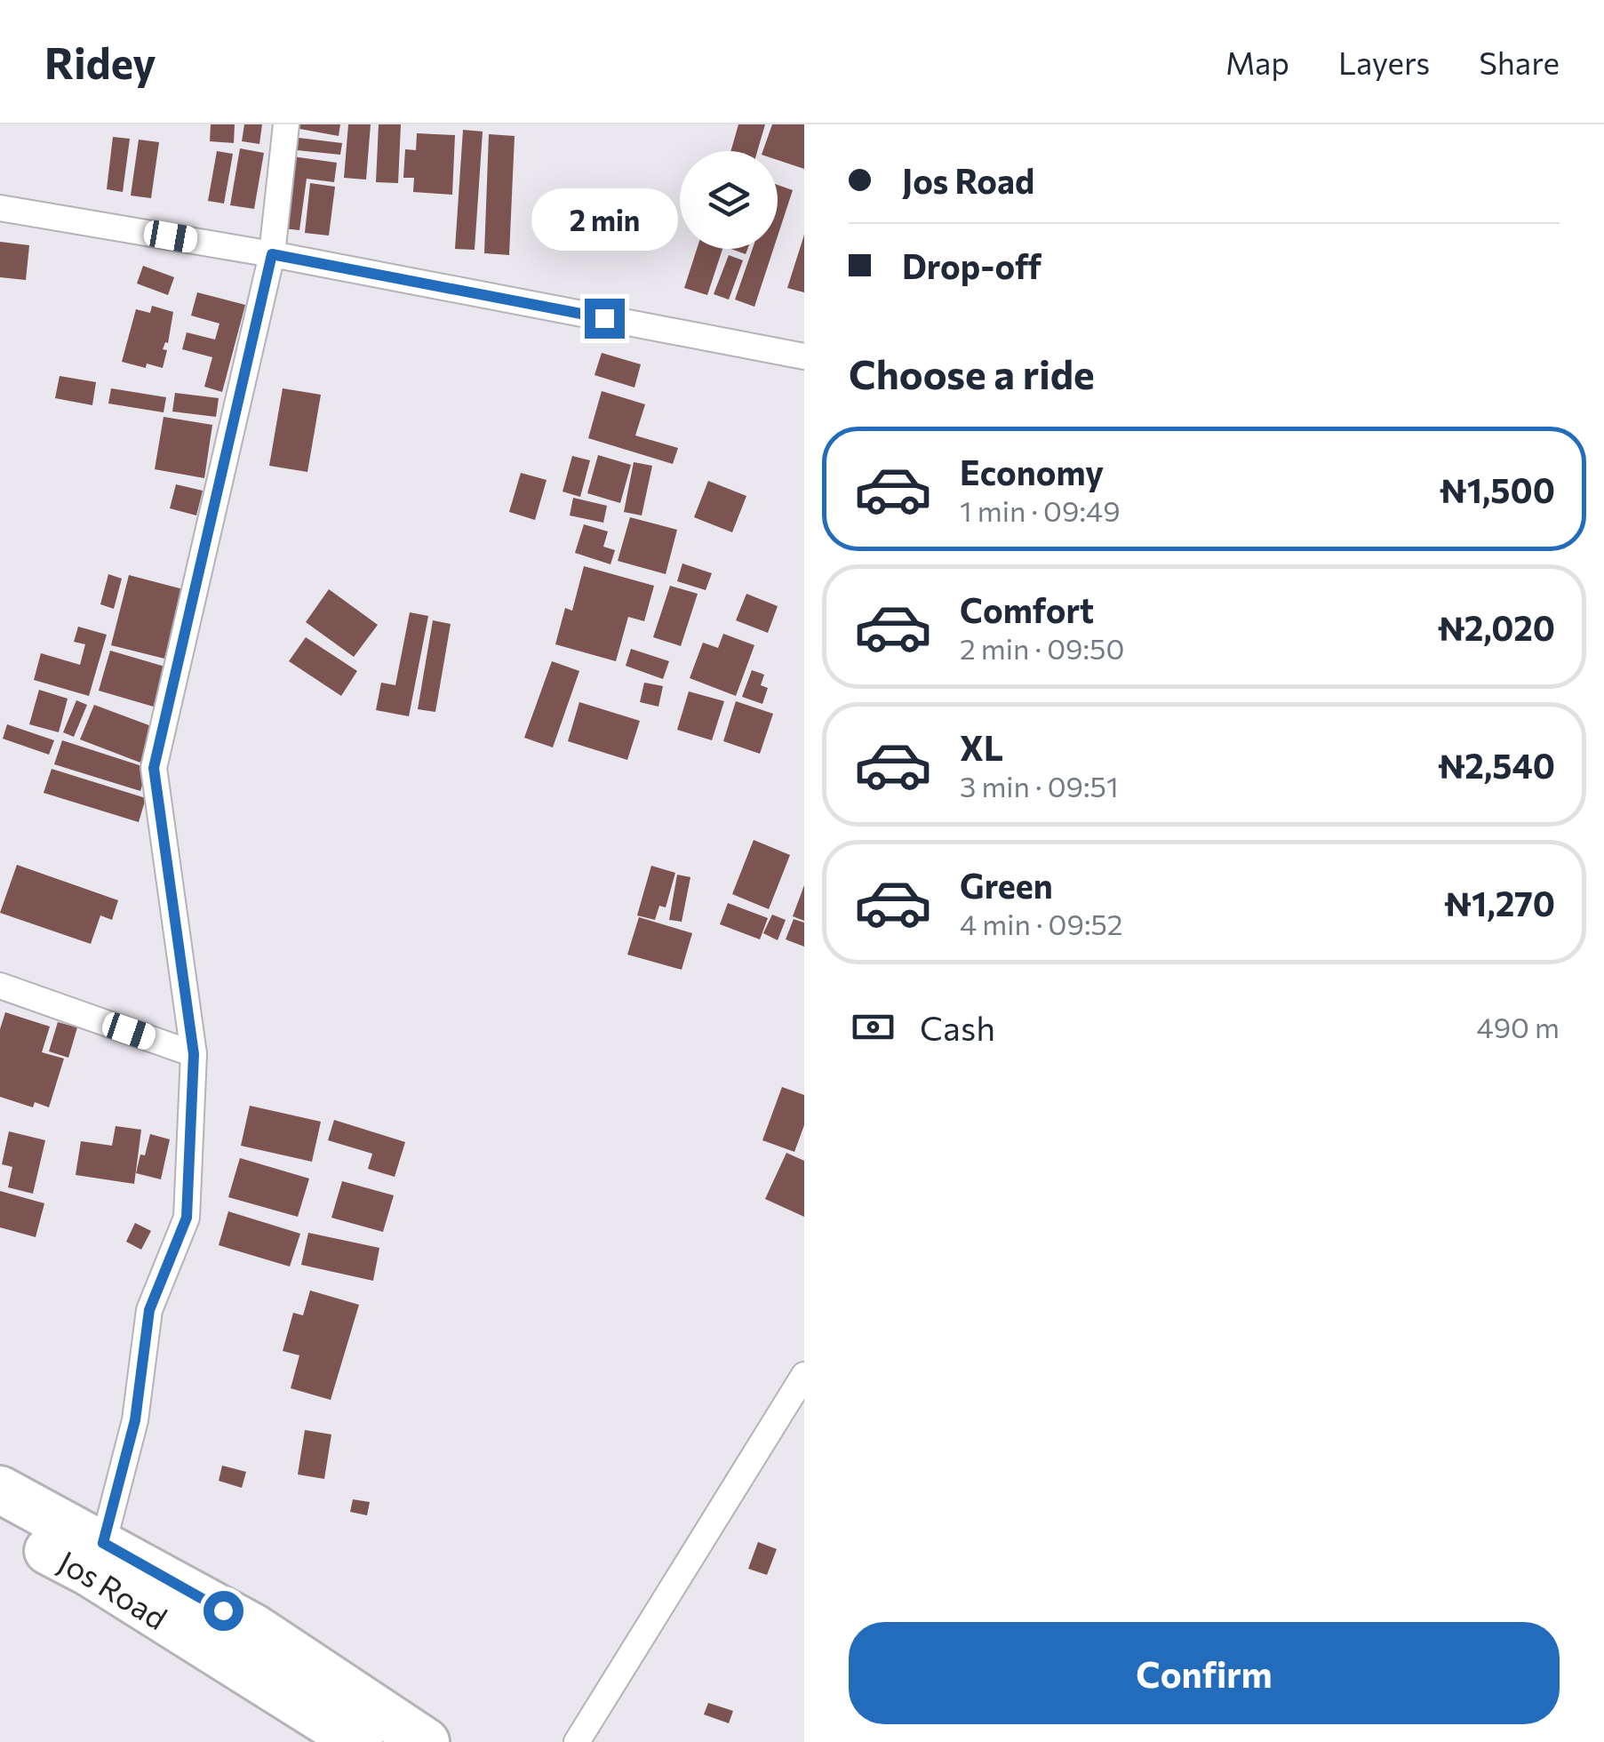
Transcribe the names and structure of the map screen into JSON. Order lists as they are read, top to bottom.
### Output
{
  "streets": {
    "highway": ["Jos Road"]
  },
  "page": {
    "header": "Ridey",
    "nav": ["Map", "Layers", "Share"],
    "banner": ["Jos Road", "Drop-off"],
    "bubble": "2 min",
    "heading": "Choose a ride",
    "list": [
      {
        "name": "Economy",
        "note": "1 min · 09:49",
        "value": "₦1,500"
      },
      {
        "name": "Comfort",
        "note": "2 min · 09:50",
        "value": "₦2,020"
      },
      {
        "name": "XL",
        "note": "3 min · 09:51",
        "value": "₦2,540"
      },
      {
        "name": "Green",
        "note": "4 min · 09:52",
        "value": "₦1,270"
      }
    ],
    "pay": ["Cash", "490 m"],
    "buttons": "Confirm"
  }
}
